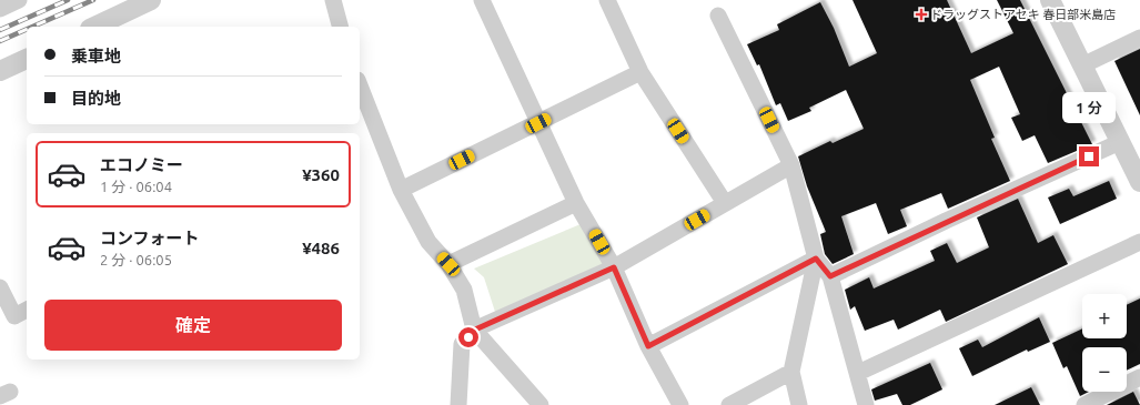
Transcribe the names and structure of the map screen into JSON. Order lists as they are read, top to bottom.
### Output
{
  "places": {
    "health": ["ドラッグストアセキ 春日部米島店"]
  },
  "page": {
    "banner": ["乗車地", "目的地"],
    "bubble": "1 分",
    "list": [
      {
        "name": "エコノミー",
        "note": "1 分 · 06:04",
        "value": "¥360"
      },
      {
        "name": "コンフォート",
        "note": "2 分 · 06:05",
        "value": "¥486"
      }
    ],
    "buttons": "確定",
    "map_buttons": ["+", "−"]
  }
}
